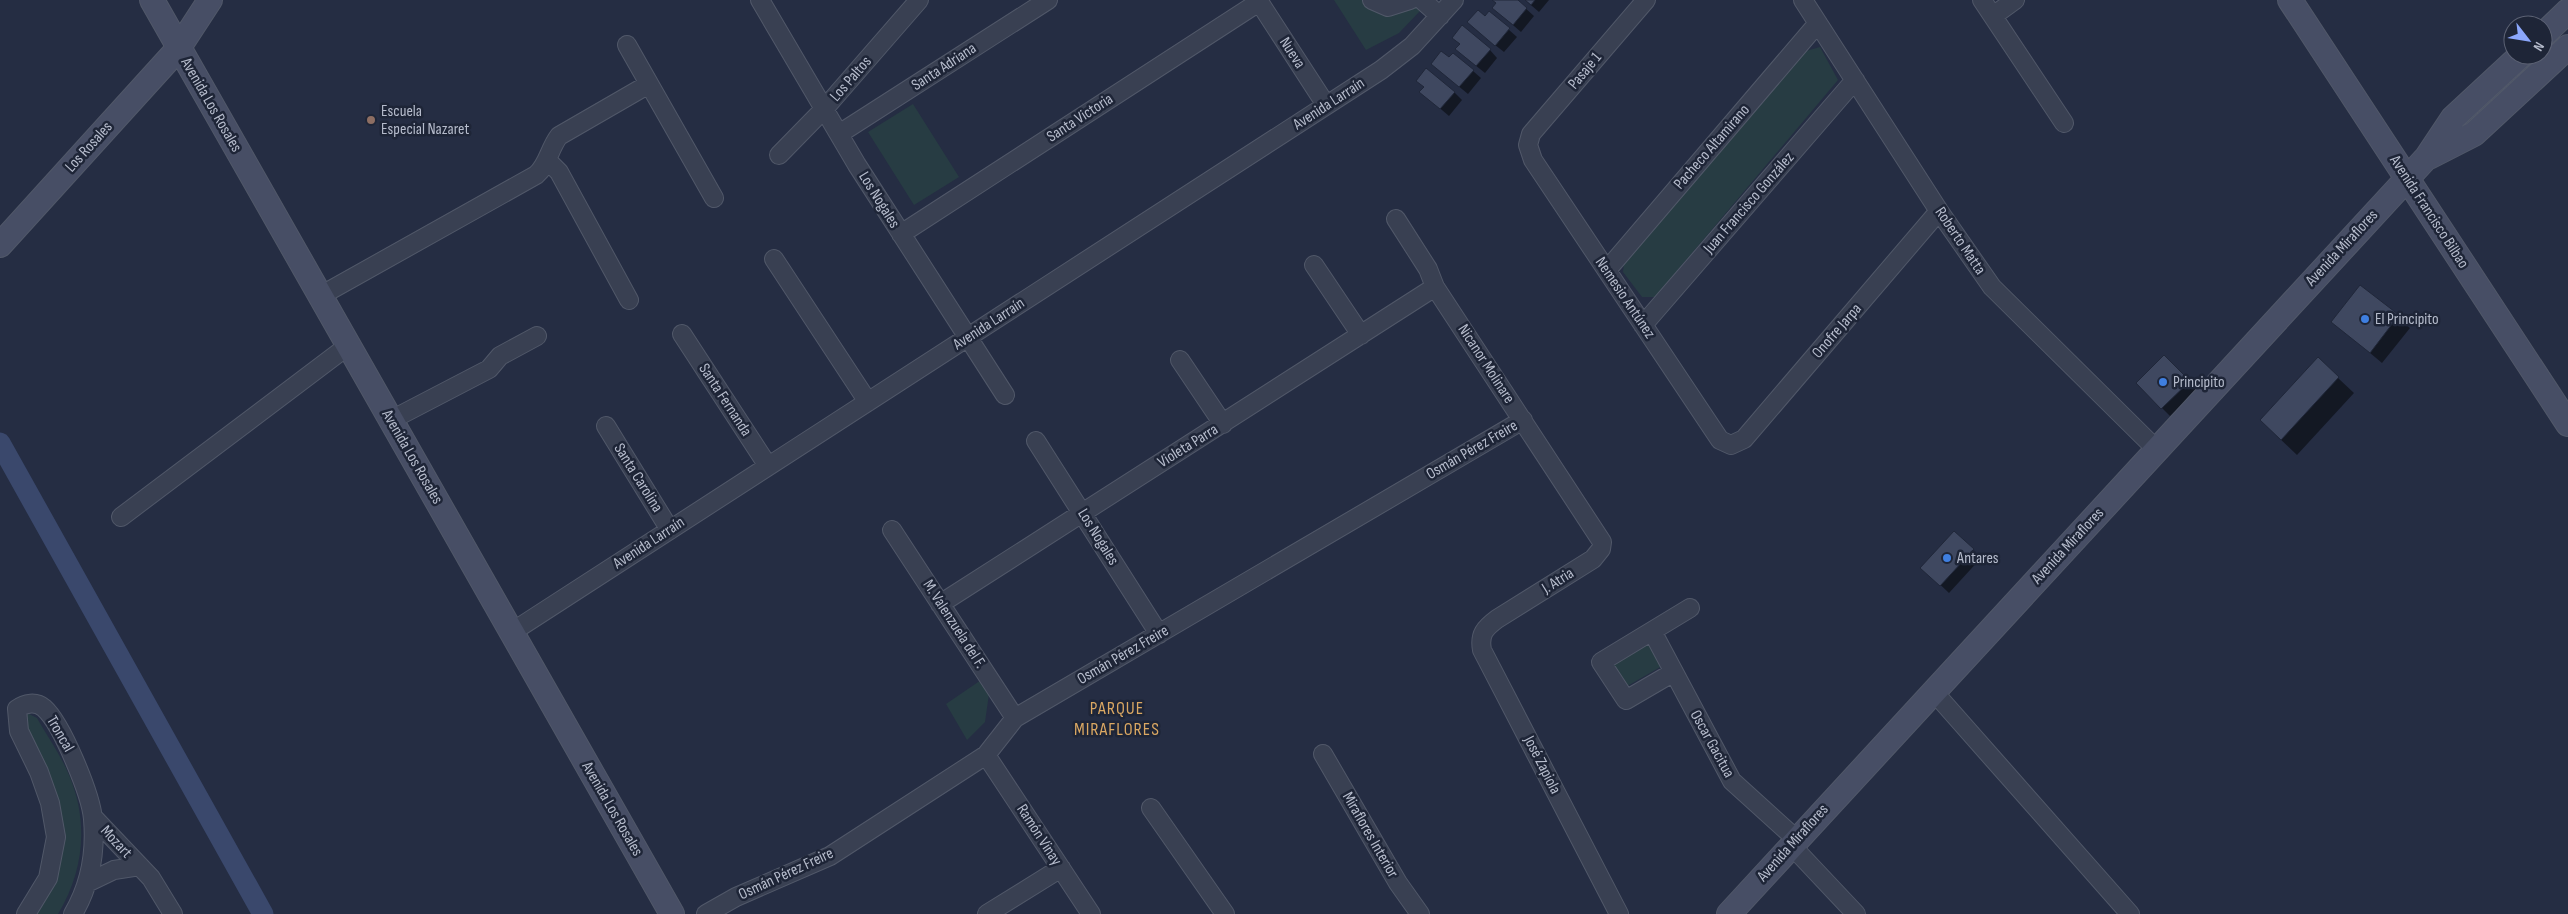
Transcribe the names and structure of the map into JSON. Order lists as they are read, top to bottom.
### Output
{
  "streets": {
    "street": [
      "Nueva",
      "Santa Adriana",
      "Pasaje 1",
      "Los Paltos",
      "Avenida Larraín",
      "Avenida Los Rosales",
      "Santa Victoria",
      "Los Rosales",
      "Pacheco Altamirano",
      "Los Nogales",
      "Juan Francisco González",
      "Avenida Francisco Bilbao",
      "Roberto Matta",
      "Avenida Miraflores",
      "Nemesio Antúnez",
      "Onofre Jarpa",
      "Nicanor Molinare",
      "Santa Fernanda",
      "Violeta Parra",
      "Osmán Pérez Freire",
      "Santa Carolina",
      "J. Atria",
      "M. Valenzuela del F.",
      "Troncal",
      "Oscar Gacitua",
      "José Zapiola",
      "Ramón Vinay",
      "Miraflores Interior",
      "Mozart"
    ]
  },
  "crossings": [
    ["Nueva", "Avenida Larraín"],
    ["Nueva", "Santa Victoria"],
    ["Santa Adriana", "Los Nogales"],
    ["Pasaje 1", "Nemesio Antúnez"],
    ["Los Paltos", "Los Nogales"],
    ["Avenida Larraín", "Avenida Los Rosales"],
    ["Avenida Larraín", "Los Nogales"],
    ["Avenida Larraín", "Santa Fernanda"],
    ["Avenida Larraín", "Santa Carolina"],
    ["Avenida Los Rosales", "Los Rosales"],
    ["Santa Victoria", "Los Nogales"],
    ["Pacheco Altamirano", "Roberto Matta"],
    ["Pacheco Altamirano", "Nemesio Antúnez"],
    ["Los Nogales", "Violeta Parra"],
    ["Los Nogales", "Osmán Pérez Freire"],
    ["Juan Francisco González", "Roberto Matta"],
    ["Juan Francisco González", "Nemesio Antúnez"],
    ["Avenida Francisco Bilbao", "Avenida Miraflores"],
    ["Roberto Matta", "Avenida Miraflores"],
    ["Roberto Matta", "Onofre Jarpa"],
    ["Avenida Miraflores", "Oscar Gacitua"],
    ["Nemesio Antúnez", "Onofre Jarpa"],
    ["Nicanor Molinare", "Violeta Parra"],
    ["Nicanor Molinare", "Osmán Pérez Freire"],
    ["Nicanor Molinare", "J. Atria"],
    ["Violeta Parra", "M. Valenzuela del F."],
    ["Osmán Pérez Freire", "M. Valenzuela del F."],
    ["Osmán Pérez Freire", "Ramón Vinay"],
    ["J. Atria", "José Zapiola"],
    ["Troncal", "Mozart"]
  ],
  "districts": ["PARQUE MIRAFLORES"],
  "places": [
    "Escuela Especial Nazaret",
    "El Principito",
    "Principito",
    "Antares"
  ],
  "north": "bottom right"
}
